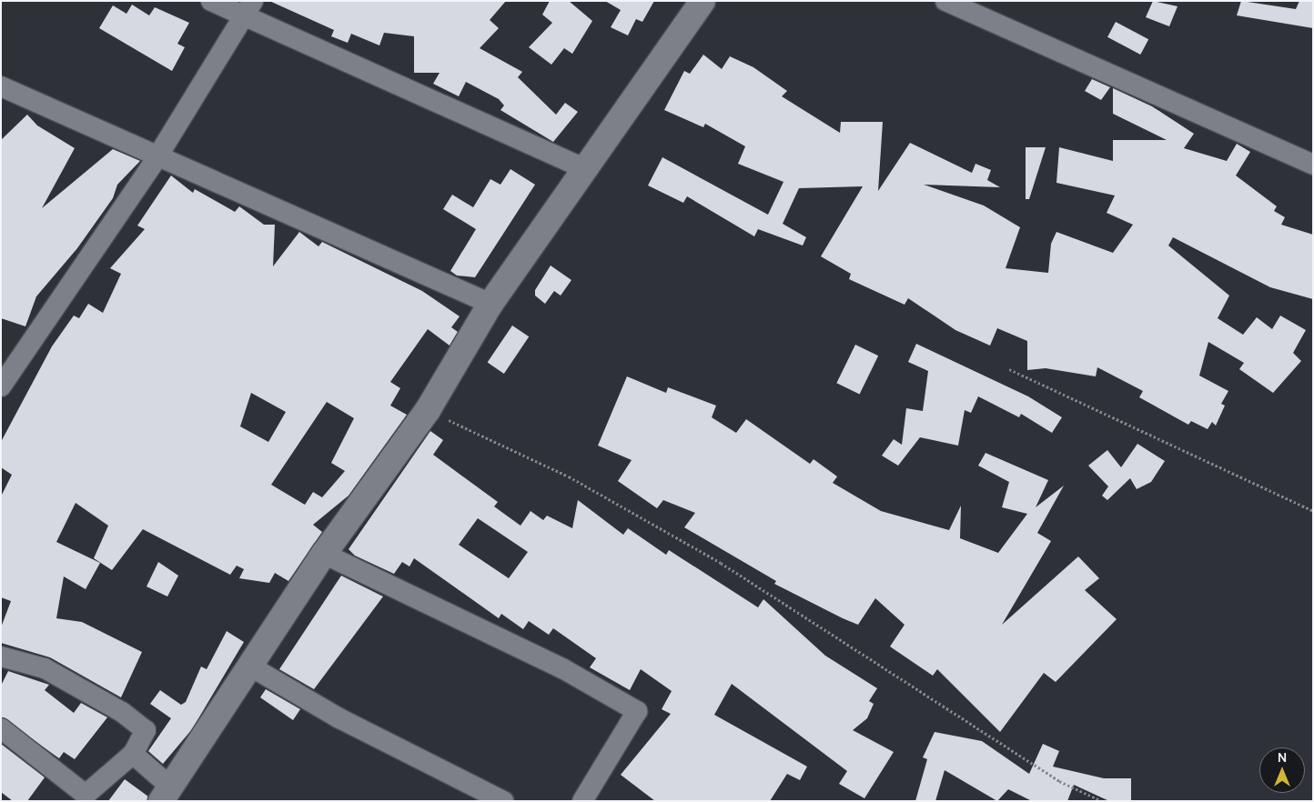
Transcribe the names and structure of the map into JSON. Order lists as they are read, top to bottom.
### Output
{
  "north": "top"
}
